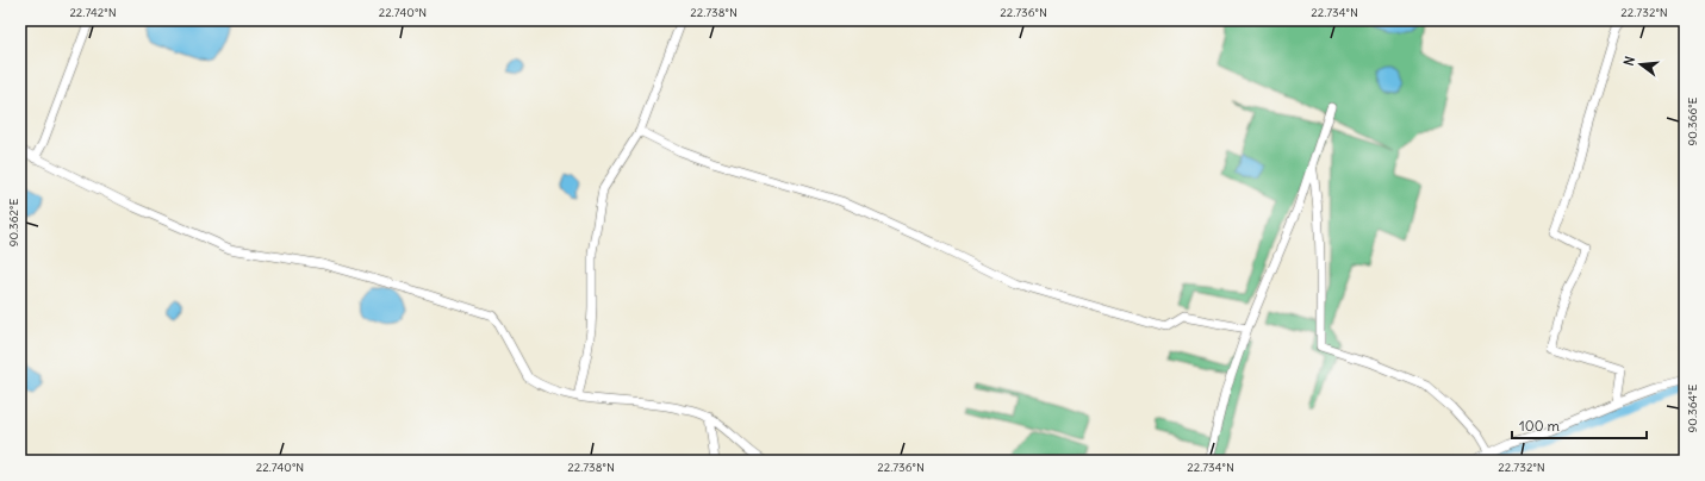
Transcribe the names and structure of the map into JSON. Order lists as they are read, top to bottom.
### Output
{
  "scale_bar": "100 m",
  "north": "left",
  "coordinates": [
    "22.742°N",
    "22.740°N",
    "22.738°N",
    "22.736°N",
    "22.734°N",
    "22.732°N",
    "90.366°E",
    "90.362°E",
    "90.364°E"
  ]
}
